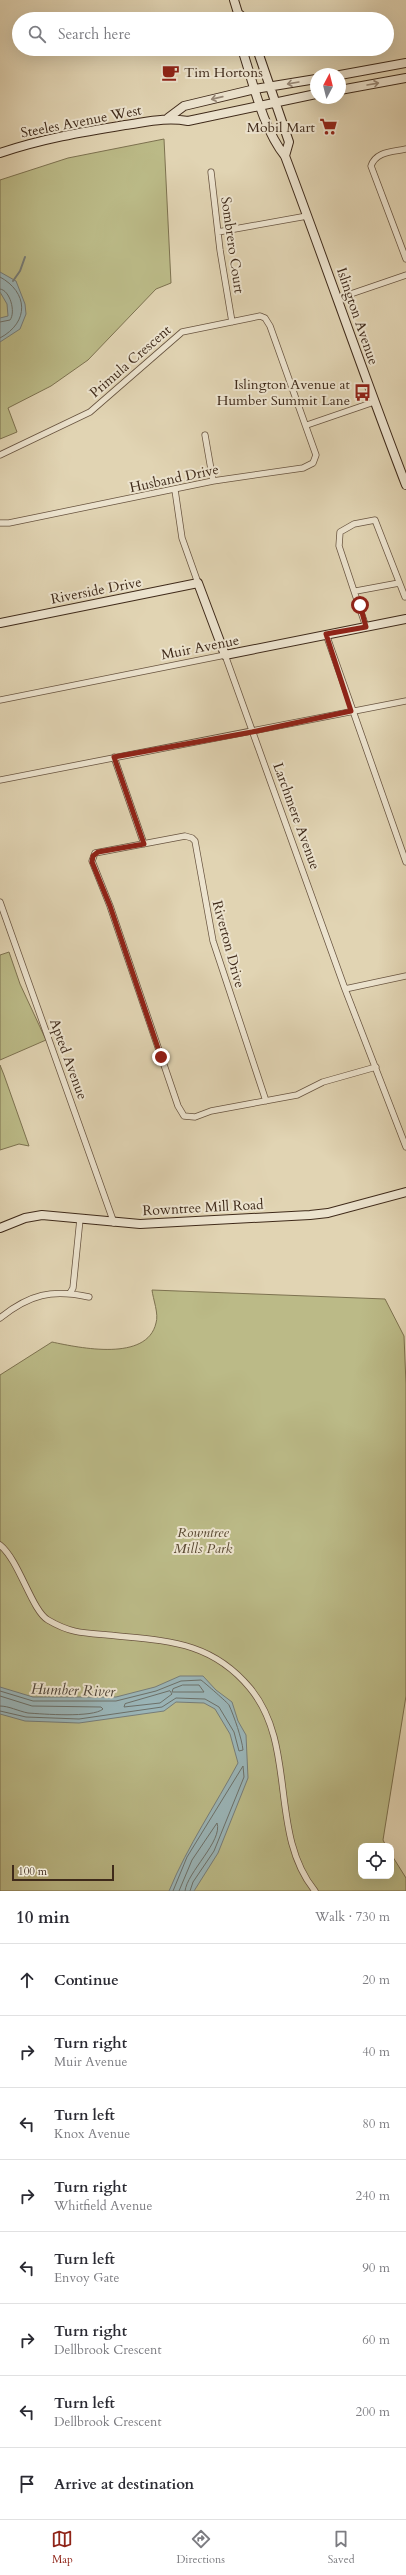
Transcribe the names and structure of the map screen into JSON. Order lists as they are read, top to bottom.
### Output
{
  "streets": {
    "main road": [
      "Steeles Avenue West",
      "Islington Avenue",
      "Riverside Drive",
      "Muir Avenue",
      "Larchmere Avenue",
      "Rowntree Mill Road"
    ],
    "street": [
      "Sombrero Court",
      "Primula Crescent",
      "Husband Drive",
      "Riverton Drive",
      "Apted Avenue"
    ]
  },
  "crossings": [
    ["Steeles Avenue West", "Islington Avenue"],
    ["Sombrero Court", "Primula Crescent"],
    ["Primula Crescent", "Husband Drive"],
    ["Husband Drive", "Larchmere Avenue"],
    ["Riverside Drive", "Larchmere Avenue"],
    ["Muir Avenue", "Larchmere Avenue"],
    ["Apted Avenue", "Rowntree Mill Road"]
  ],
  "water": ["Humber River"],
  "parks": ["Rowntree Mills Park"],
  "places": {
    "cafe": ["Tim Hortons"],
    "supermarket": ["Mobil Mart"],
    "bus stop": ["Islington Avenue at Humber Summit Lane"]
  },
  "scale_bar": "100 m",
  "north": "top",
  "page": {
    "search": "Search here",
    "scale": "100 m",
    "heading": ["10 min", "Walk · 730 m"],
    "list": [
      ["Continue", "20 m"],
      ["Turn right", "Muir Avenue", "40 m"],
      ["Turn left", "Knox Avenue", "80 m"],
      ["Turn right", "Whitfield Avenue", "240 m"],
      ["Turn left", "Envoy Gate", "90 m"],
      ["Turn right", "Dellbrook Crescent", "60 m"],
      ["Turn left", "Dellbrook Crescent", "200 m"],
      "Arrive at destination"
    ],
    "nav": ["Map", "Directions", "Saved"]
  }
}
